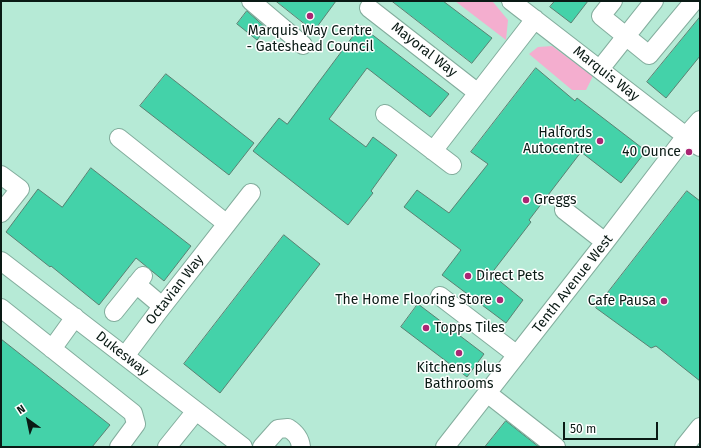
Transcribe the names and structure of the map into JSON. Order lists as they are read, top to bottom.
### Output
{
  "streets": {
    "street": [
      "Mayoral Way",
      "Marquis Way",
      "Tenth Avenue West",
      "Octavian Way",
      "Dukesway"
    ]
  },
  "crossings": [
    ["Marquis Way", "Tenth Avenue West"],
    ["Octavian Way", "Dukesway"]
  ],
  "places": [
    "Marquis Way Centre - Gateshead Council",
    "Halfords Autocentre",
    "40 Ounce",
    "Greggs",
    "Direct Pets",
    "The Home Flooring Store",
    "Cafe Pausa",
    "Topps Tiles",
    "Kitchens plus Bathrooms"
  ],
  "scale_bar": "50 m",
  "north": "top left"
}
